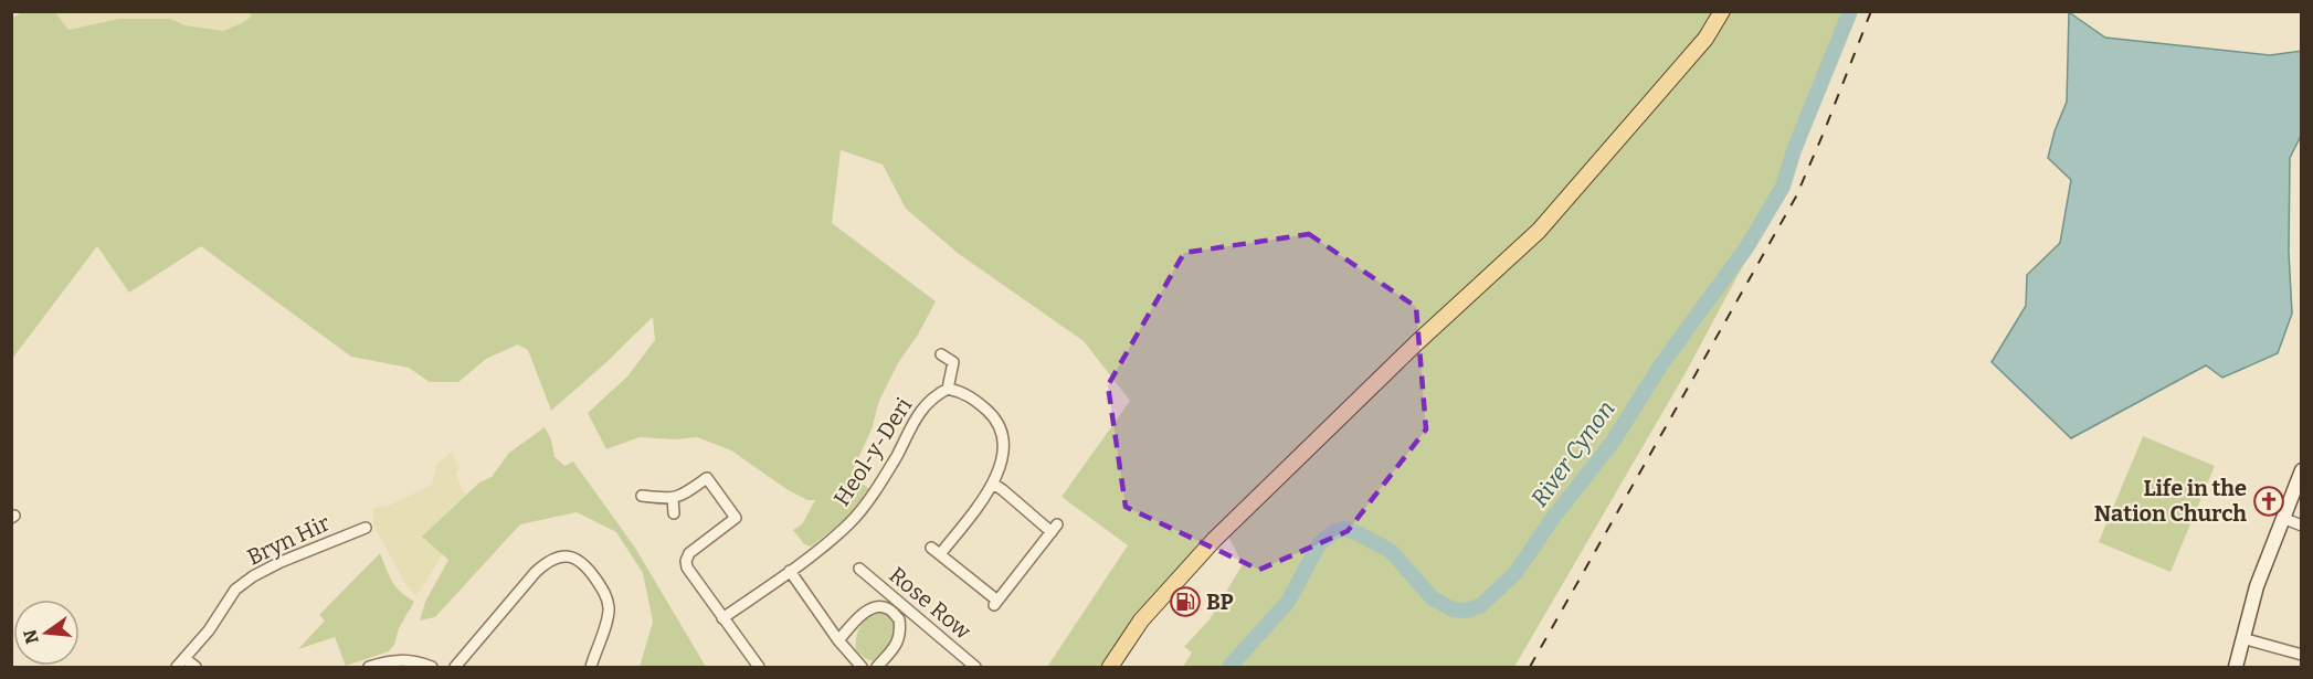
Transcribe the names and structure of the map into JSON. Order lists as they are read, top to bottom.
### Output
{
  "streets": {
    "street": ["Heol-y-Deri", "Bryn Hir", "Rose Row"]
  },
  "water": ["River Cynon"],
  "places": {
    "church": ["Life in the Nation Church"],
    "fuel station": ["BP"]
  },
  "north": "left"
}
